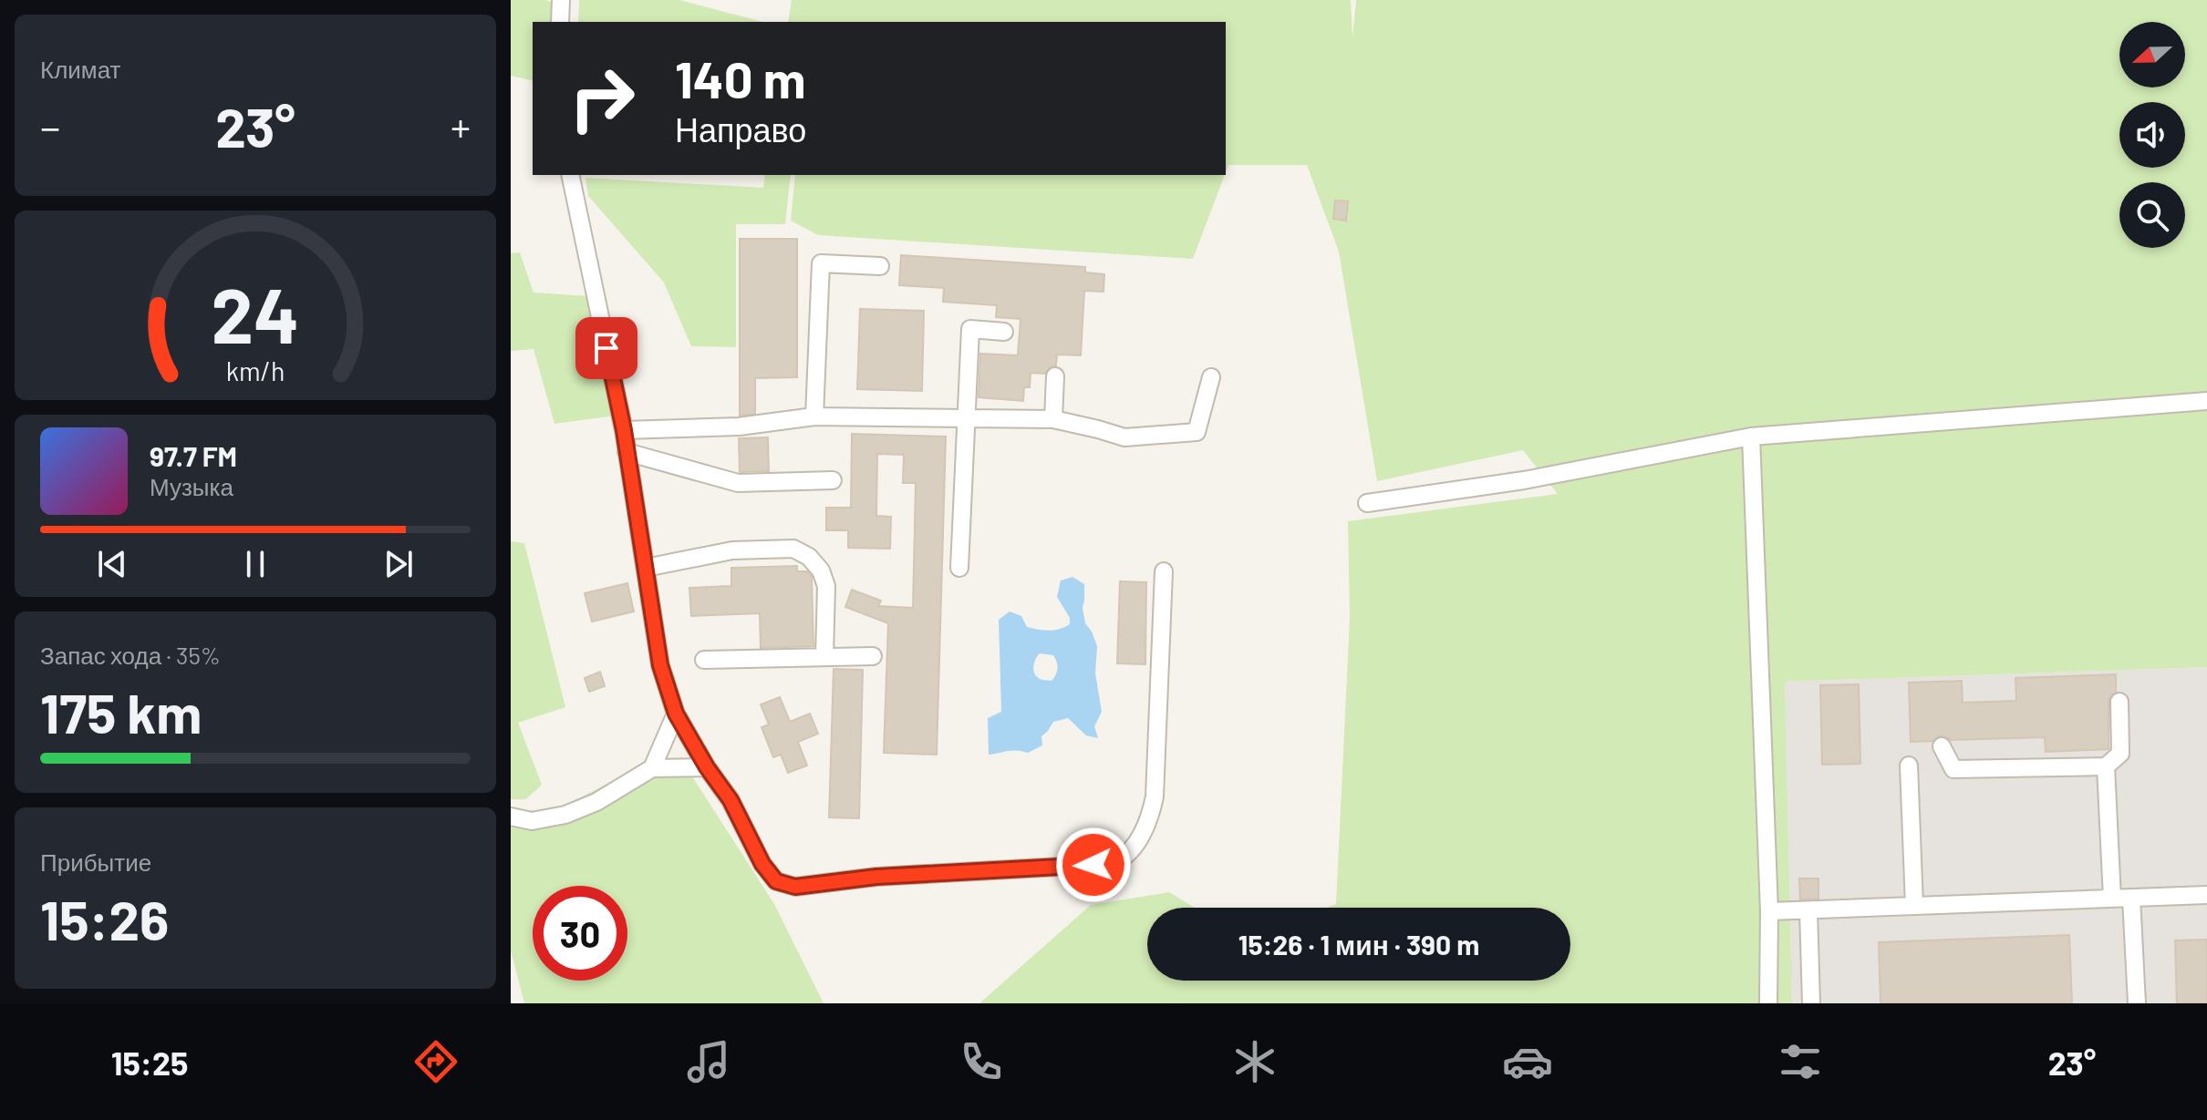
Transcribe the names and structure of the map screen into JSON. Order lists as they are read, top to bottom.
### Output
{
  "north": "left",
  "page": {
    "tile": [
      "Климат",
      ["Запас хода · 35%", "175 km"],
      ["Прибытие", "15:26"]
    ],
    "turn": ["140 m", "Направо"],
    "heat": ["−", "23°", "+"],
    "song": ["97.7 FM", "Музыка"],
    "limit": "30",
    "trip": "15:26 · 1 мин · 390 m",
    "tabs": ["15:25", "23°"],
    "gauge": ["24", "km/h"]
  }
}
